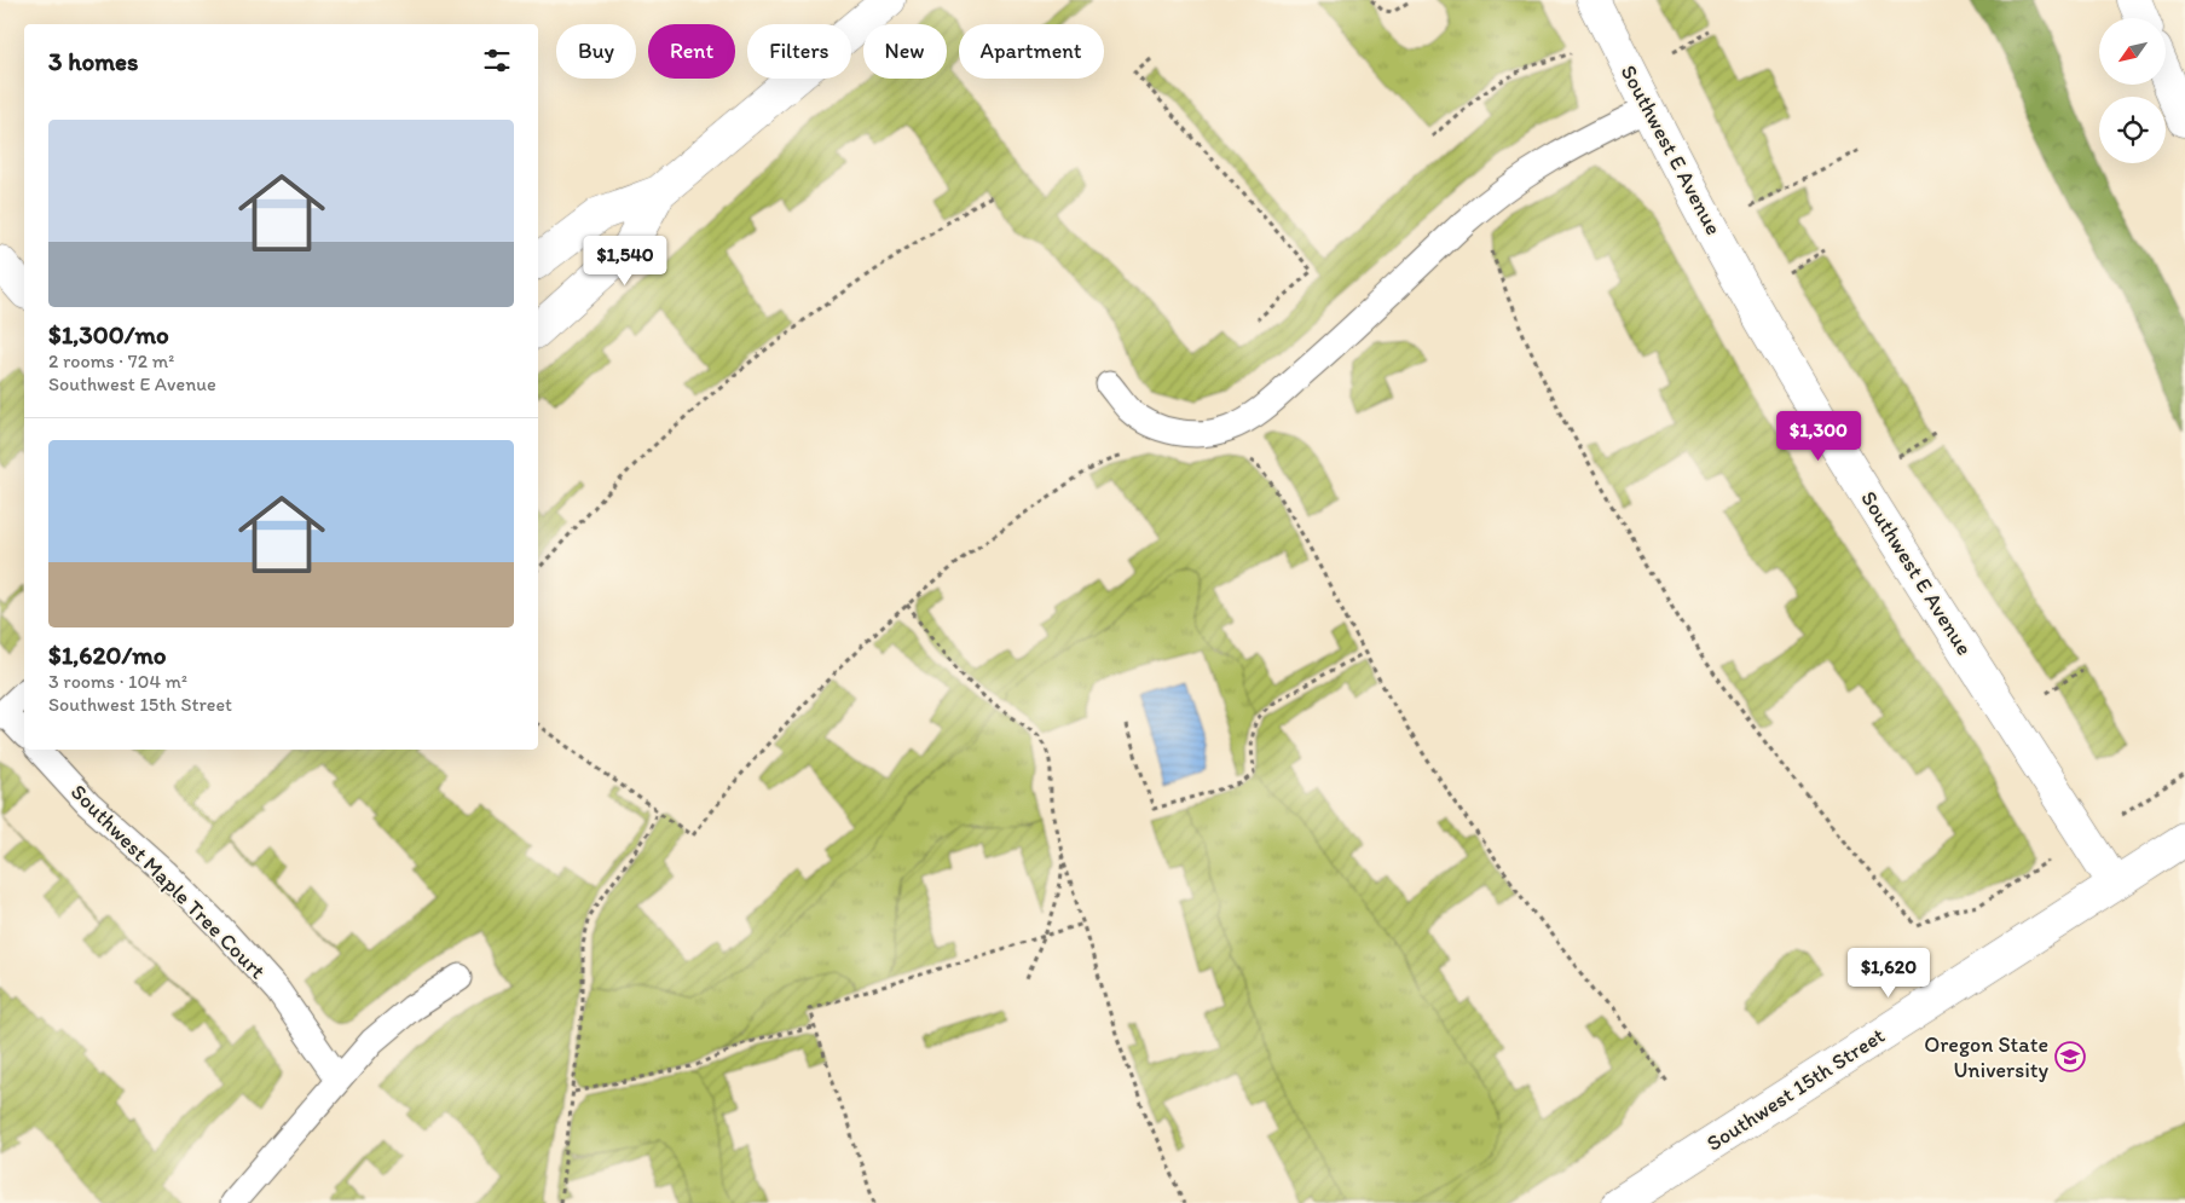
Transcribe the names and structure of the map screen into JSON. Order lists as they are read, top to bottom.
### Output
{
  "streets": {
    "main road": ["Southwest E Avenue", "Southwest 15th Street"],
    "lane": ["Southwest Maple Tree Court"]
  },
  "crossings": [
    ["Southwest E Avenue", "Southwest 15th Street"]
  ],
  "places": {
    "school or university": ["Oregon State University"]
  },
  "north": "bottom left",
  "page": {
    "chip": [
      "Buy",
      "Rent",
      "Filters",
      "New",
      "Apartment"
    ],
    "heading": "3 homes",
    "list": [
      {
        "name": "$1,300/mo",
        "note": "2 rooms · 72 m² · Southwest E Avenue"
      },
      {
        "name": "$1,620/mo",
        "note": "3 rooms · 104 m² · Southwest 15th Street"
      }
    ],
    "price": ["$1,540", "$1,300", "$1,620"]
  }
}
